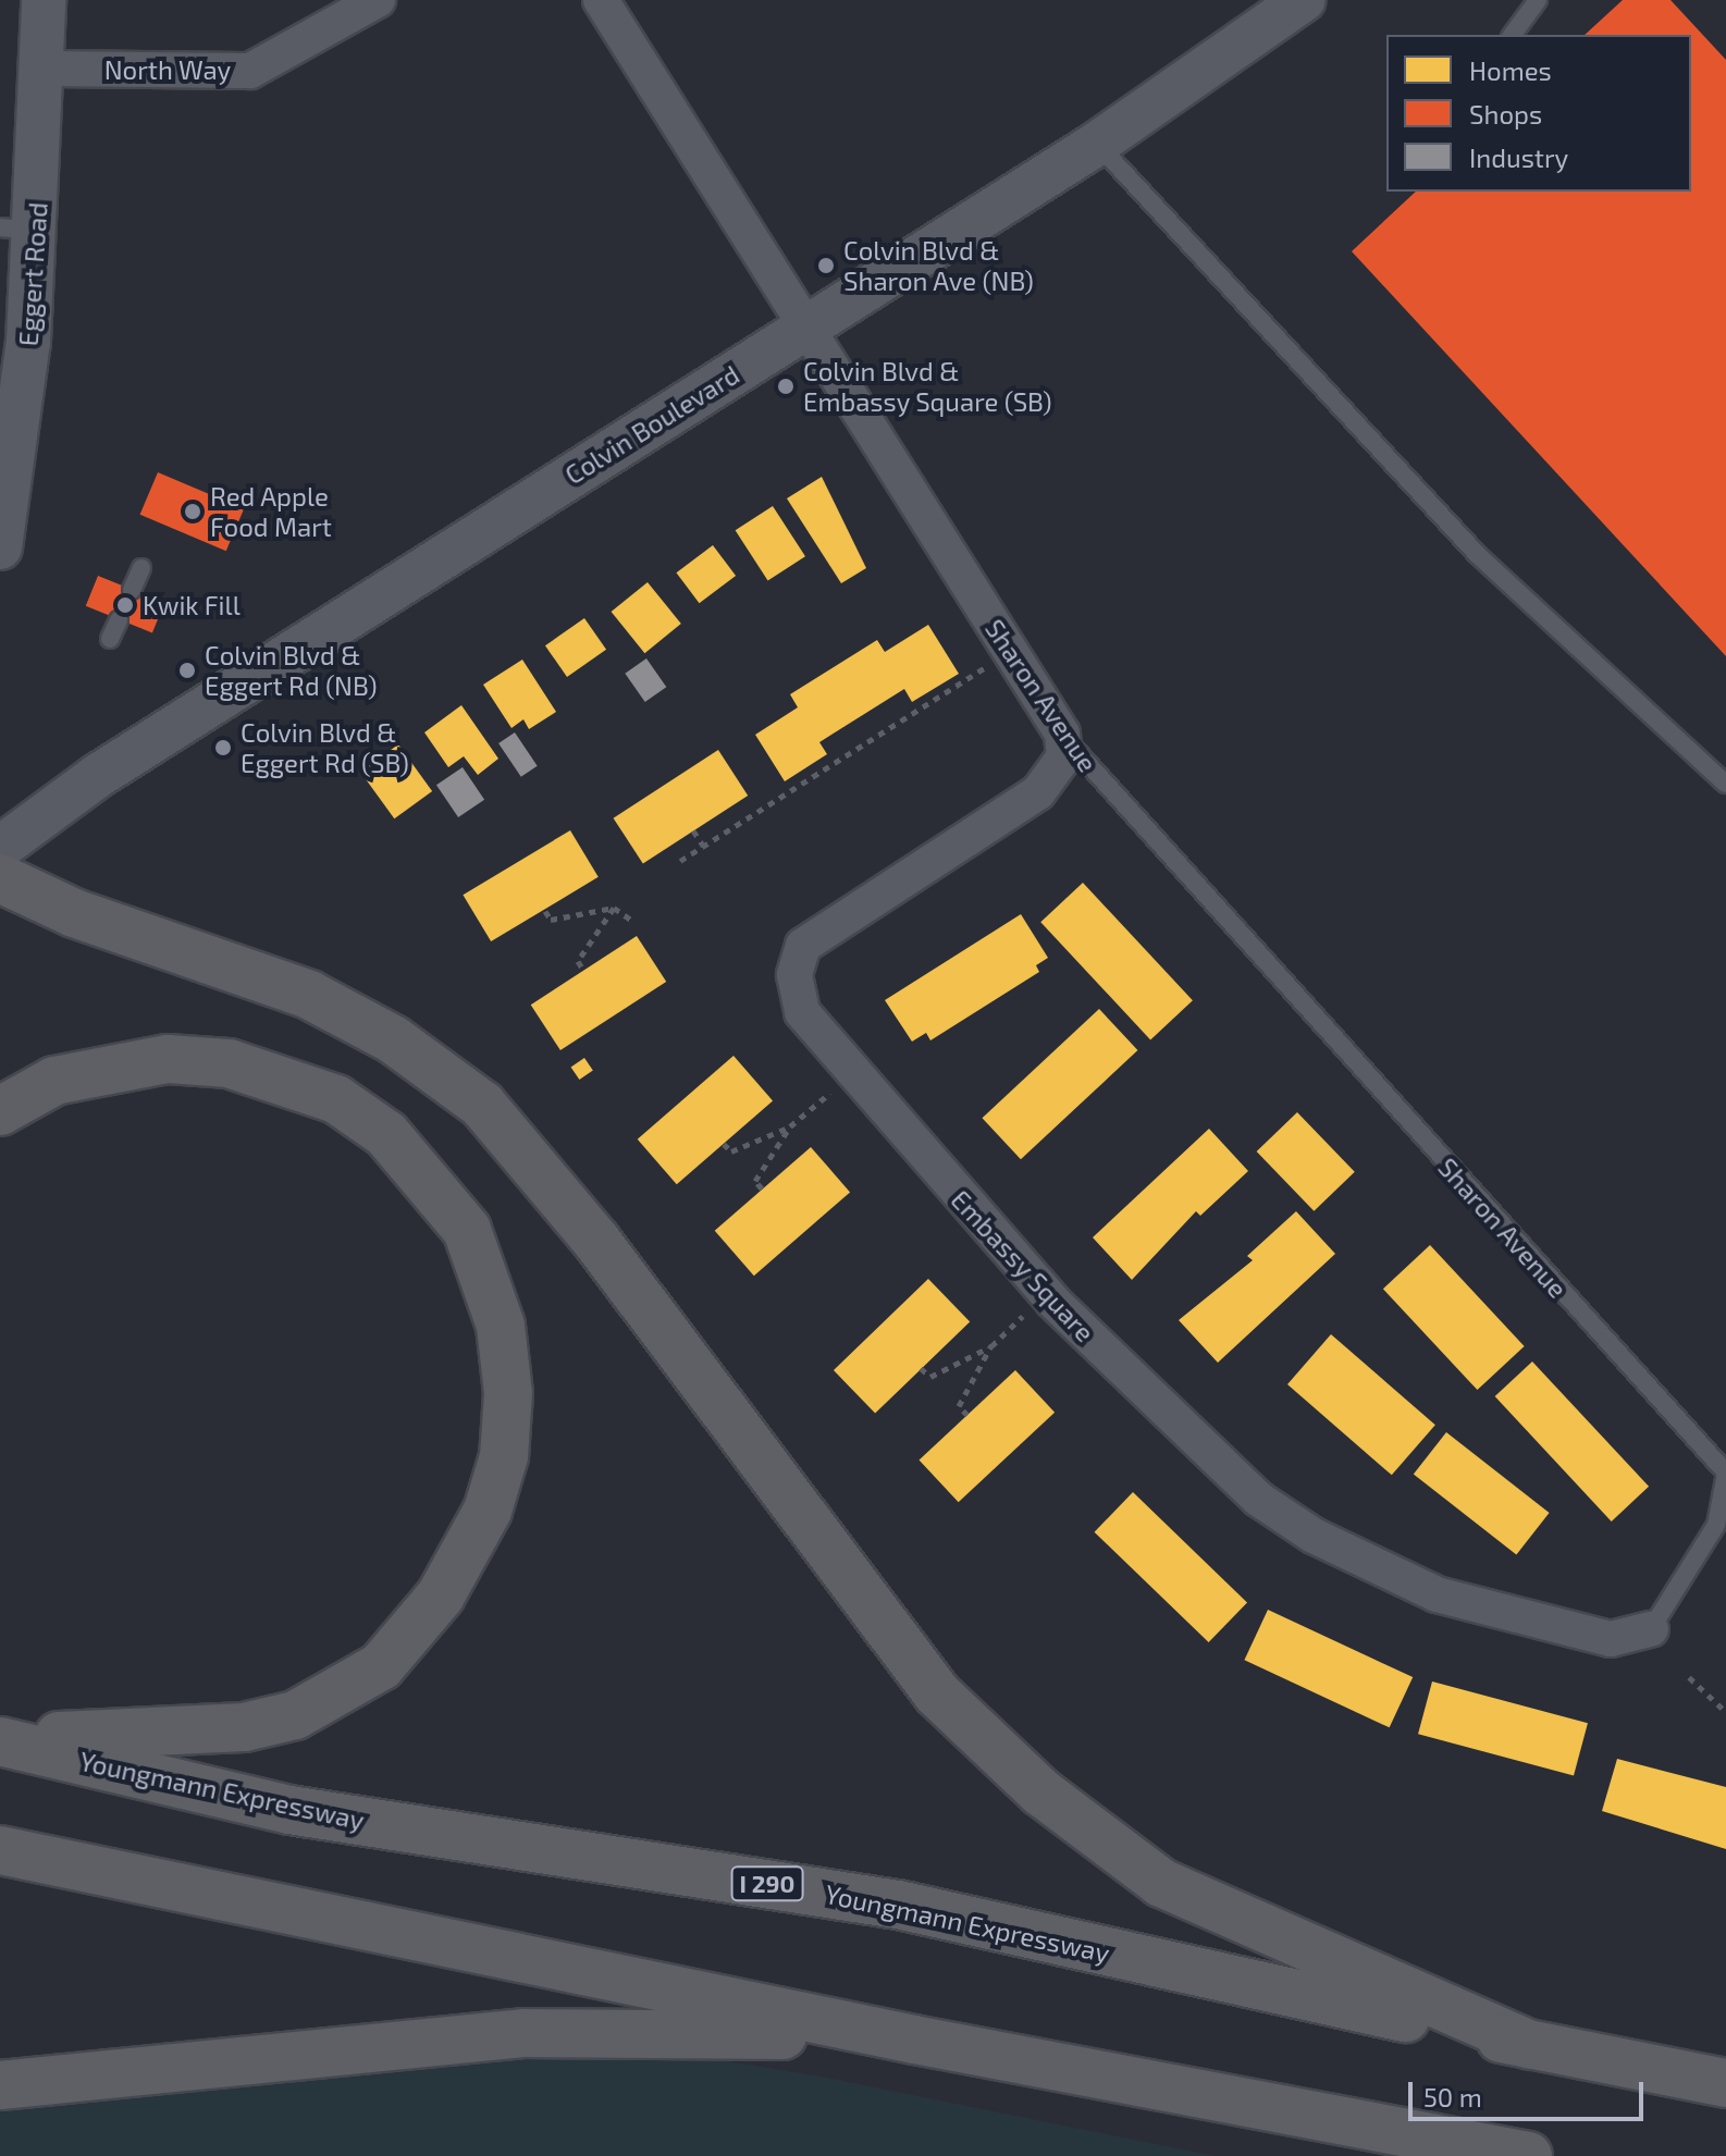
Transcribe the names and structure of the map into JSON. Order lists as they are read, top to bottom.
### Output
{
  "streets": {
    "highway": ["Youngmann Expressway", "I 290"],
    "street": [
      "North Way",
      "Eggert Road",
      "Colvin Boulevard",
      "Sharon Avenue",
      "Embassy Square"
    ]
  },
  "crossings": [
    ["North Way", "Eggert Road"],
    ["Colvin Boulevard", "Sharon Avenue"],
    ["Sharon Avenue", "Embassy Square"]
  ],
  "places": [
    "Colvin Blvd & Sharon Ave (NB)",
    "Colvin Blvd & Embassy Square (SB)",
    "Red Apple Food Mart",
    "Kwik Fill",
    "Colvin Blvd & Eggert Rd (NB)",
    "Colvin Blvd & Eggert Rd (SB)"
  ],
  "legend": ["Homes", "Shops", "Industry"],
  "scale_bar": "50 m"
}
